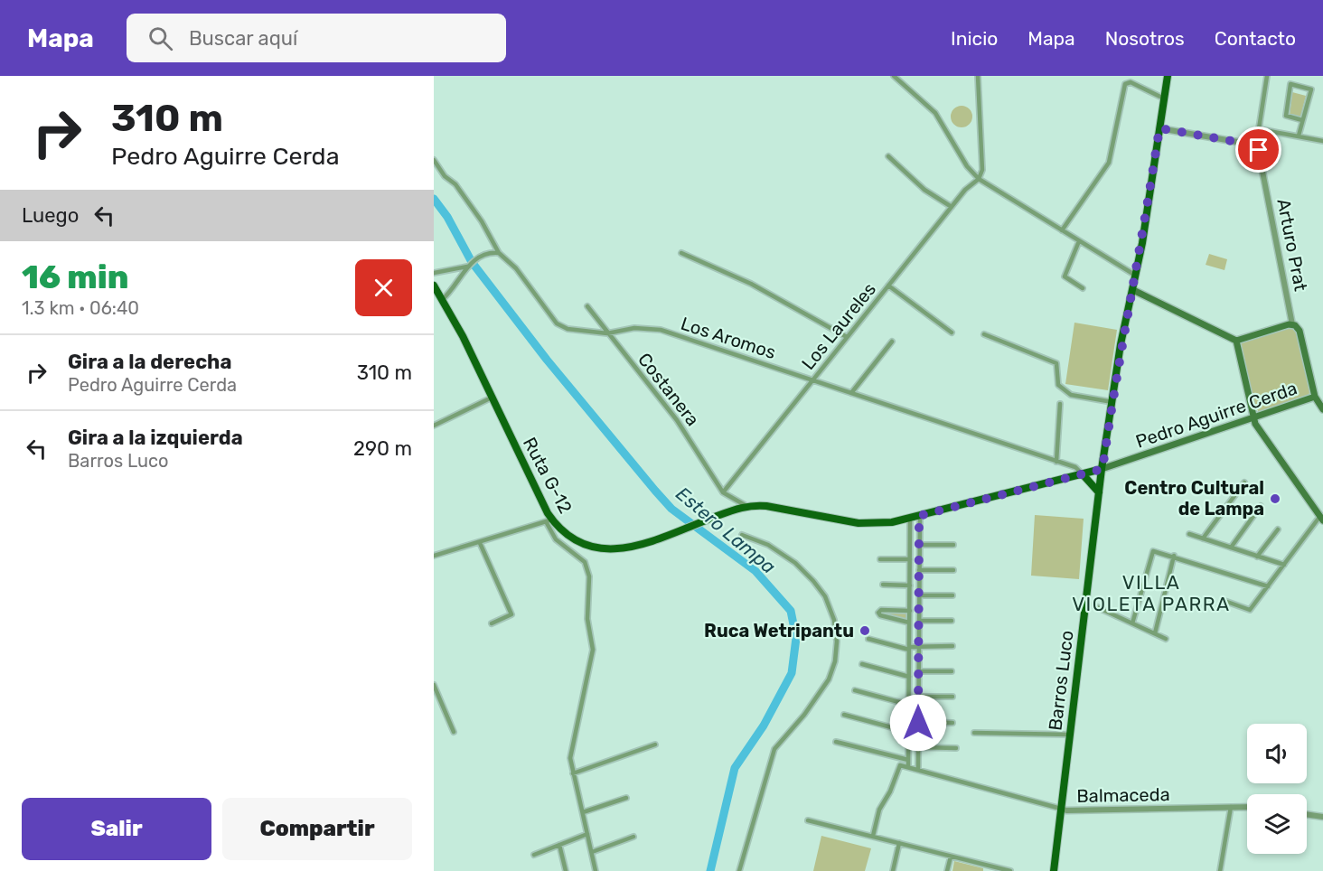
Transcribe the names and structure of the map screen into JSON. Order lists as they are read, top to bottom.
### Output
{
  "streets": {
    "main road": [
      "Arturo Prat",
      "Pedro Aguirre Cerda",
      "Ruta G-12",
      "Barros Luco"
    ],
    "street": [
      "Los Laureles",
      "Los Aromos",
      "Costanera",
      "Balmaceda"
    ]
  },
  "crossings": [
    ["Arturo Prat", "Pedro Aguirre Cerda"],
    ["Los Laureles", "Los Aromos"],
    ["Los Laureles", "Costanera"],
    ["Los Aromos", "Costanera"],
    ["Los Aromos", "Pedro Aguirre Cerda"],
    ["Pedro Aguirre Cerda", "Ruta G-12"],
    ["Pedro Aguirre Cerda", "Barros Luco"],
    ["Barros Luco", "Balmaceda"]
  ],
  "districts": ["VILLA VIOLETA PARRA"],
  "water": ["Estero Lampa"],
  "places": ["Centro Cultural de Lampa", "Ruca Wetripantu"],
  "page": {
    "header": "Mapa",
    "search": "Buscar aquí",
    "nav": [
      "Inicio",
      "Mapa",
      "Nosotros",
      "Contacto"
    ],
    "turn": ["310 m", "Pedro Aguirre Cerda"],
    "then": "Luego",
    "heading": ["16 min", "1.3 km · 06:40"],
    "list": [
      {
        "name": "Gira a la derecha",
        "note": "Pedro Aguirre Cerda",
        "value": "310 m"
      },
      {
        "name": "Gira a la izquierda",
        "note": "Barros Luco",
        "value": "290 m"
      }
    ],
    "buttons": ["Salir", "Compartir"]
  }
}
